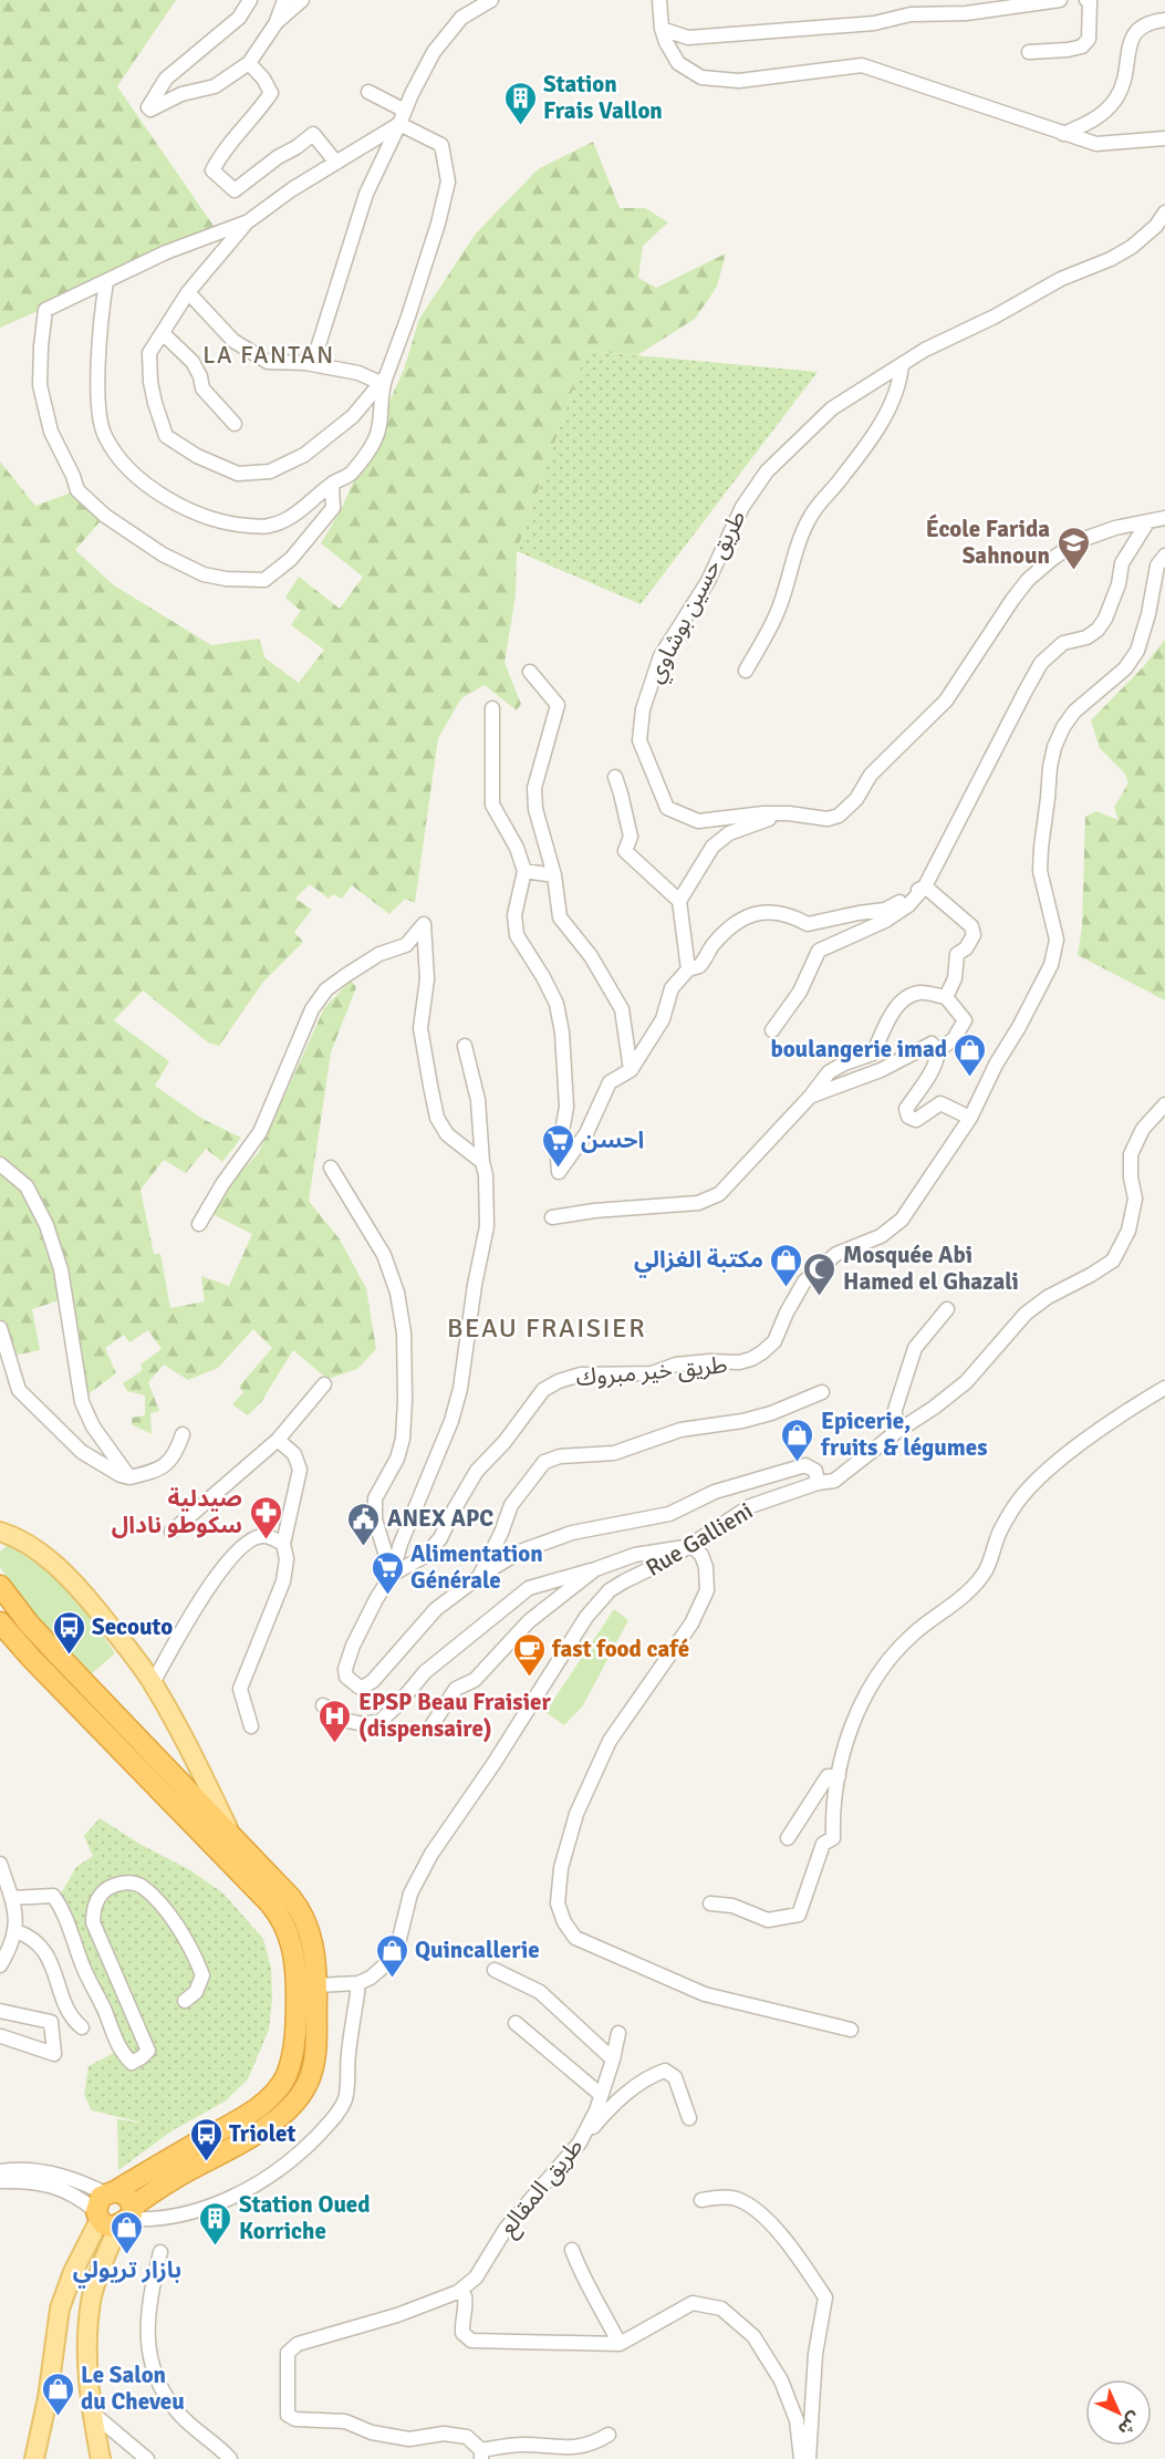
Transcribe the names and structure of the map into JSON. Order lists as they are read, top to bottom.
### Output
{
  "streets": {
    "street": [
      "طريق حسين بوشاوي",
      "طريق خير مبروك",
      "Rue Gallieni",
      "طريق المقالع"
    ]
  },
  "crossings": [
    ["طريق خير مبروك", "Rue Gallieni"]
  ],
  "districts": ["LA FANTAN", "BEAU FRAISIER"],
  "places": {
    "building": ["Station Frais Vallon", "Station Oued Korriche"],
    "school or university": ["École Farida Sahnoun"],
    "shop": [
      "boulangerie imad",
      "مكتبة الغزالي",
      "Epicerie, fruits & légumes",
      "Quincallerie",
      "بازار تريولي",
      "Le Salon du Cheveu"
    ],
    "supermarket": ["احسن", "Alimentation Générale"],
    "mosque": ["Mosquée Abi Hamed el Ghazali"],
    "pharmacy": ["صيدلية سكوطو نادال"],
    "public building": ["ANEX APC"],
    "bus stop": ["Secouto", "Triolet"],
    "cafe": ["fast food café"],
    "hospital": ["EPSP Beau Fraisier (dispensaire)"]
  },
  "north": "bottom right"
}
